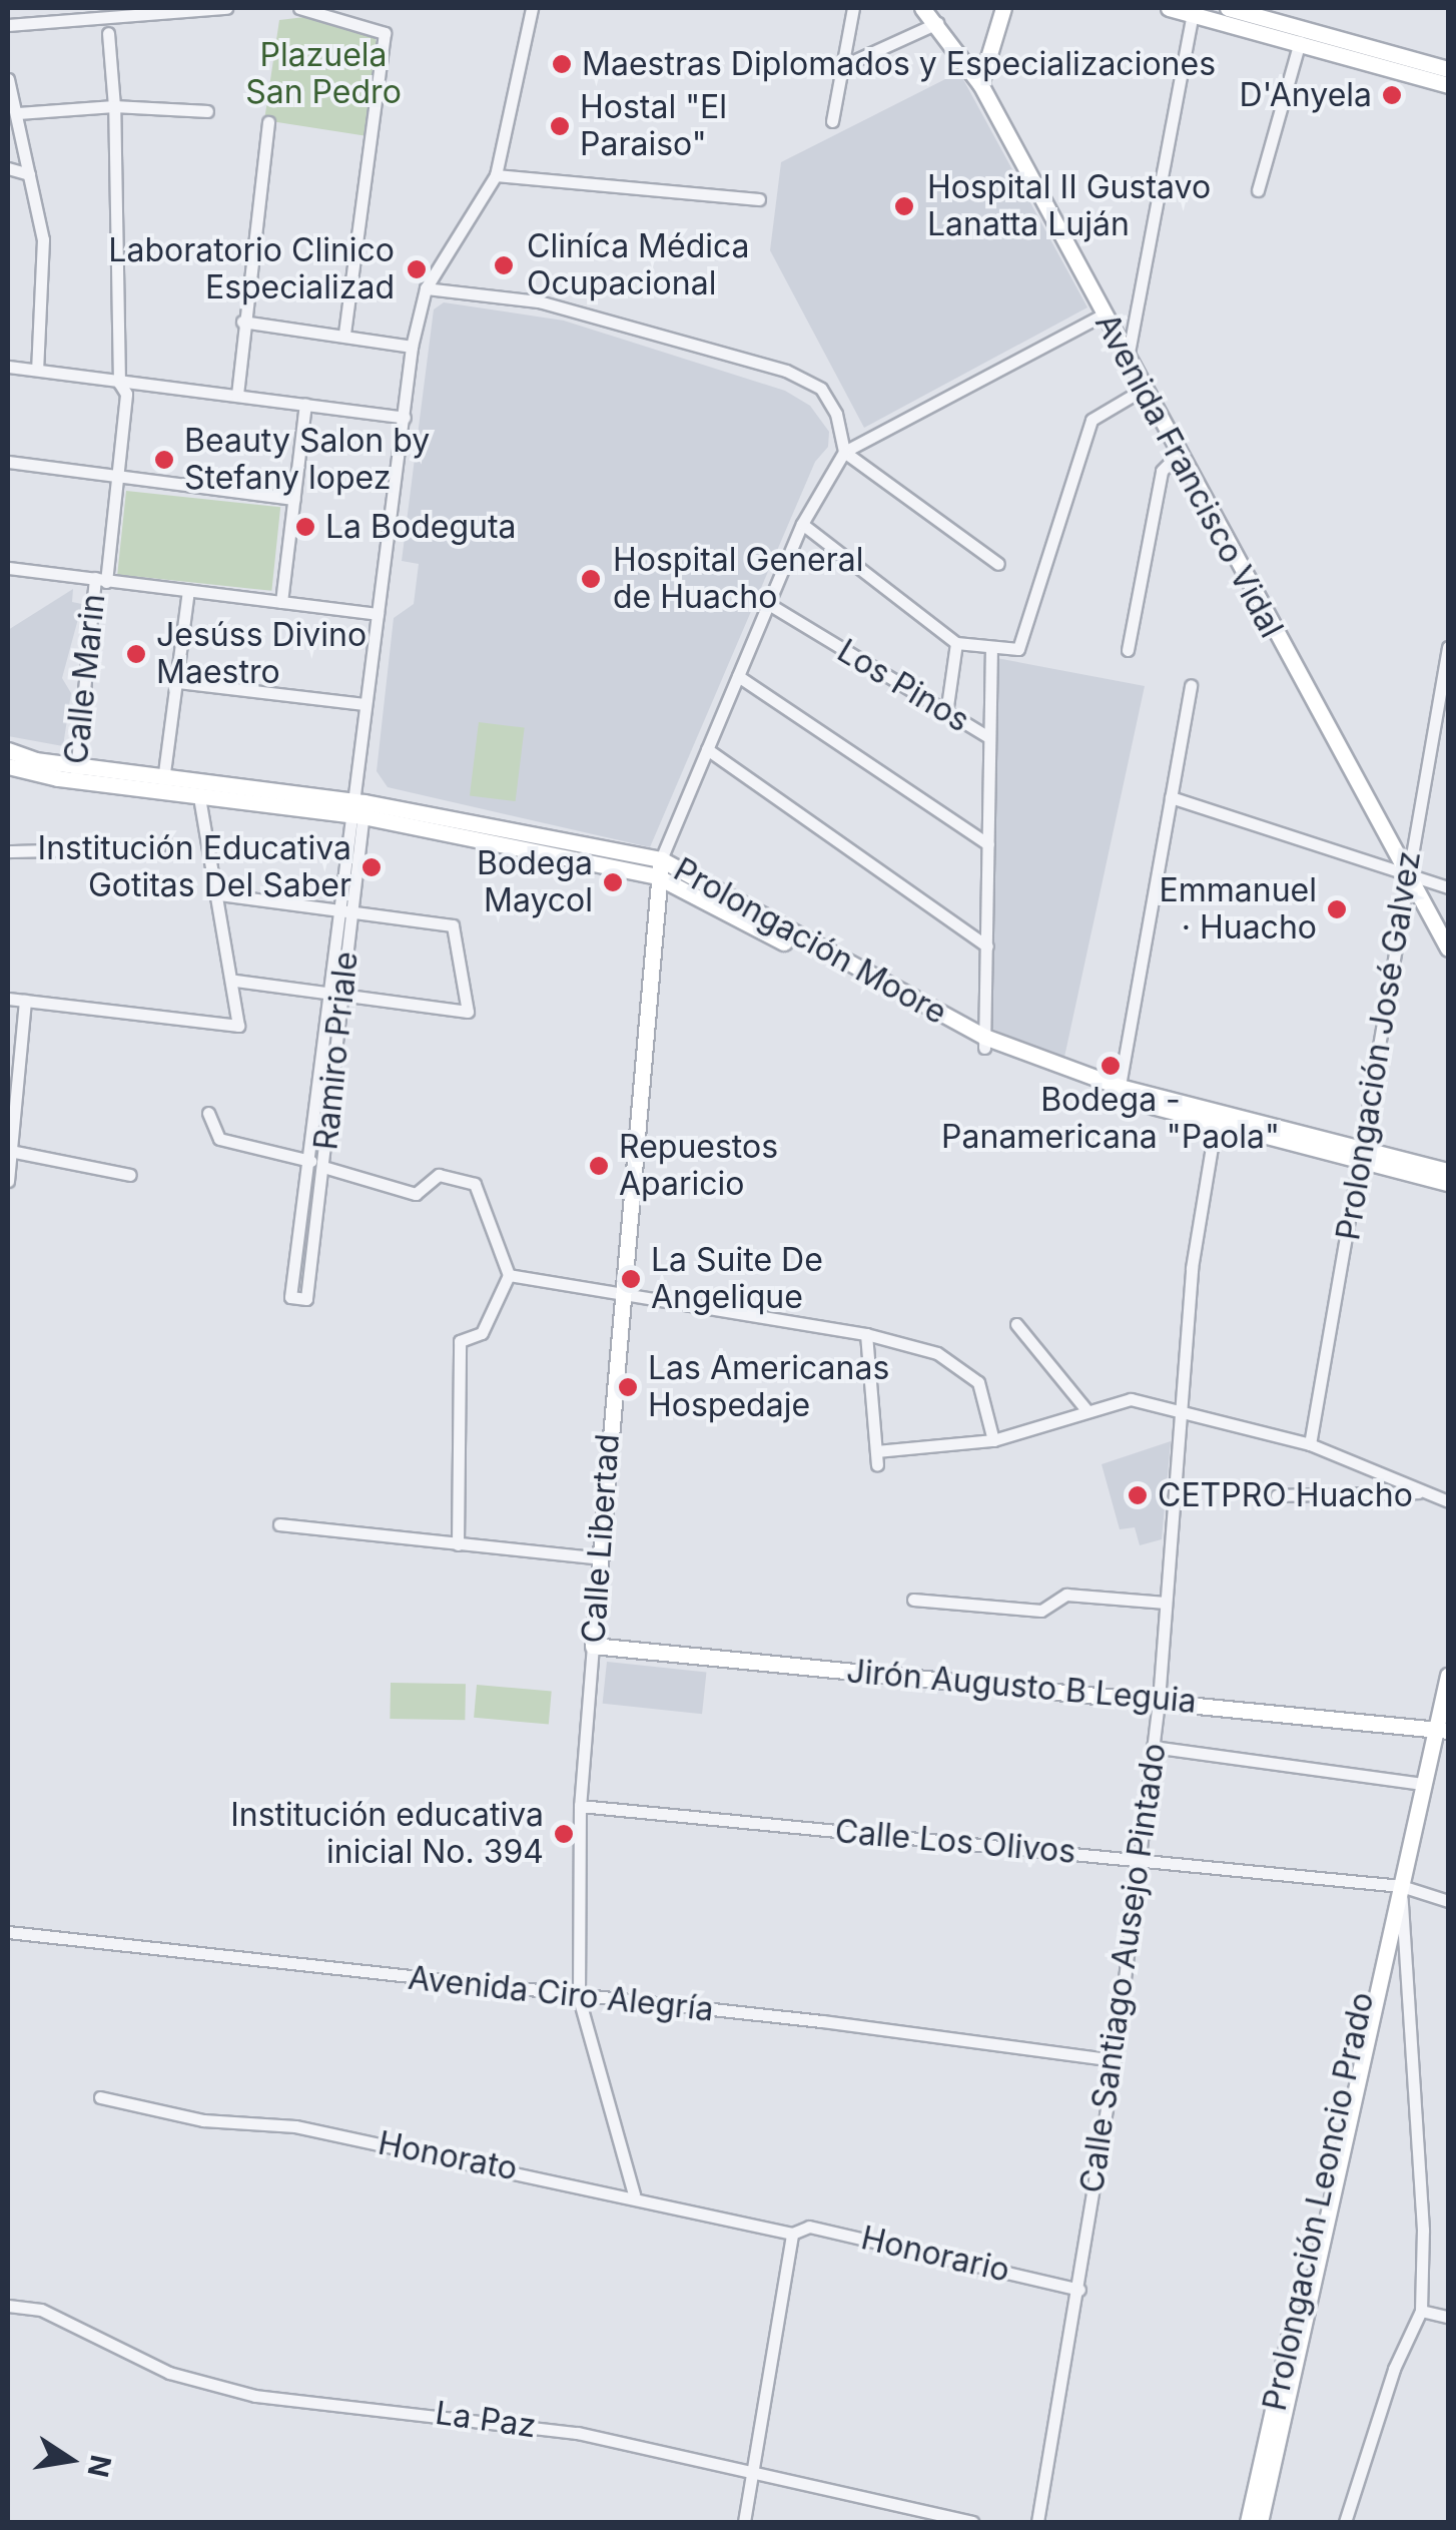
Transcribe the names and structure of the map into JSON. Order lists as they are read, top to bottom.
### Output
{
  "streets": {
    "street": [
      "Avenida Francisco Vidal",
      "Calle Marin",
      "Los Pinos",
      "Prolongación Moore",
      "Prolongación José Galvez",
      "Ramiro Priale",
      "Calle Libertad",
      "Jirón Augusto B Leguia",
      "Calle Los Olivos",
      "Calle Santiago Ausejo Pintado",
      "Avenida Ciro Alegría",
      "Honorato",
      "Prolongación Leoncio Prado",
      "Honorario",
      "La Paz"
    ]
  },
  "crossings": [
    ["Avenida Francisco Vidal", "Prolongación José Galvez"],
    ["Calle Marin", "Prolongación Moore"],
    ["Prolongación Moore", "Prolongación José Galvez"],
    ["Prolongación Moore", "Ramiro Priale"],
    ["Prolongación Moore", "Calle Libertad"],
    ["Prolongación Moore", "Calle Santiago Ausejo Pintado"],
    ["Calle Libertad", "Jirón Augusto B Leguia"],
    ["Calle Libertad", "Calle Los Olivos"],
    ["Calle Libertad", "Avenida Ciro Alegría"],
    ["Calle Libertad", "Honorato"],
    ["Jirón Augusto B Leguia", "Calle Santiago Ausejo Pintado"],
    ["Jirón Augusto B Leguia", "Prolongación Leoncio Prado"],
    ["Calle Los Olivos", "Calle Santiago Ausejo Pintado"],
    ["Calle Los Olivos", "Prolongación Leoncio Prado"],
    ["Calle Santiago Ausejo Pintado", "Avenida Ciro Alegría"],
    ["Calle Santiago Ausejo Pintado", "Honorario"],
    ["Honorato", "Honorario"]
  ],
  "parks": ["Plazuela San Pedro"],
  "places": [
    "Maestras Diplomados y Especializaciones",
    "D'Anyela",
    "Hostal \"El Paraiso\"",
    "Hospital II Gustavo Lanatta Luján",
    "Cliníca Médica Ocupacional",
    "Laboratorio Clinico Especializad",
    "Beauty Salon by Stefany lopez",
    "La Bodeguta",
    "Hospital General de Huacho",
    "Jesúss Divino Maestro",
    "Institución Educativa Gotitas Del Saber",
    "Bodega Maycol",
    "Emmanuel · Huacho",
    "Bodega - Panamericana \"Paola\"",
    "Repuestos Aparicio",
    "La Suite De Angelique",
    "Las Americanas Hospedaje",
    "CETPRO Huacho",
    "Institución educativa inicial No. 394"
  ],
  "north": "right"
}
